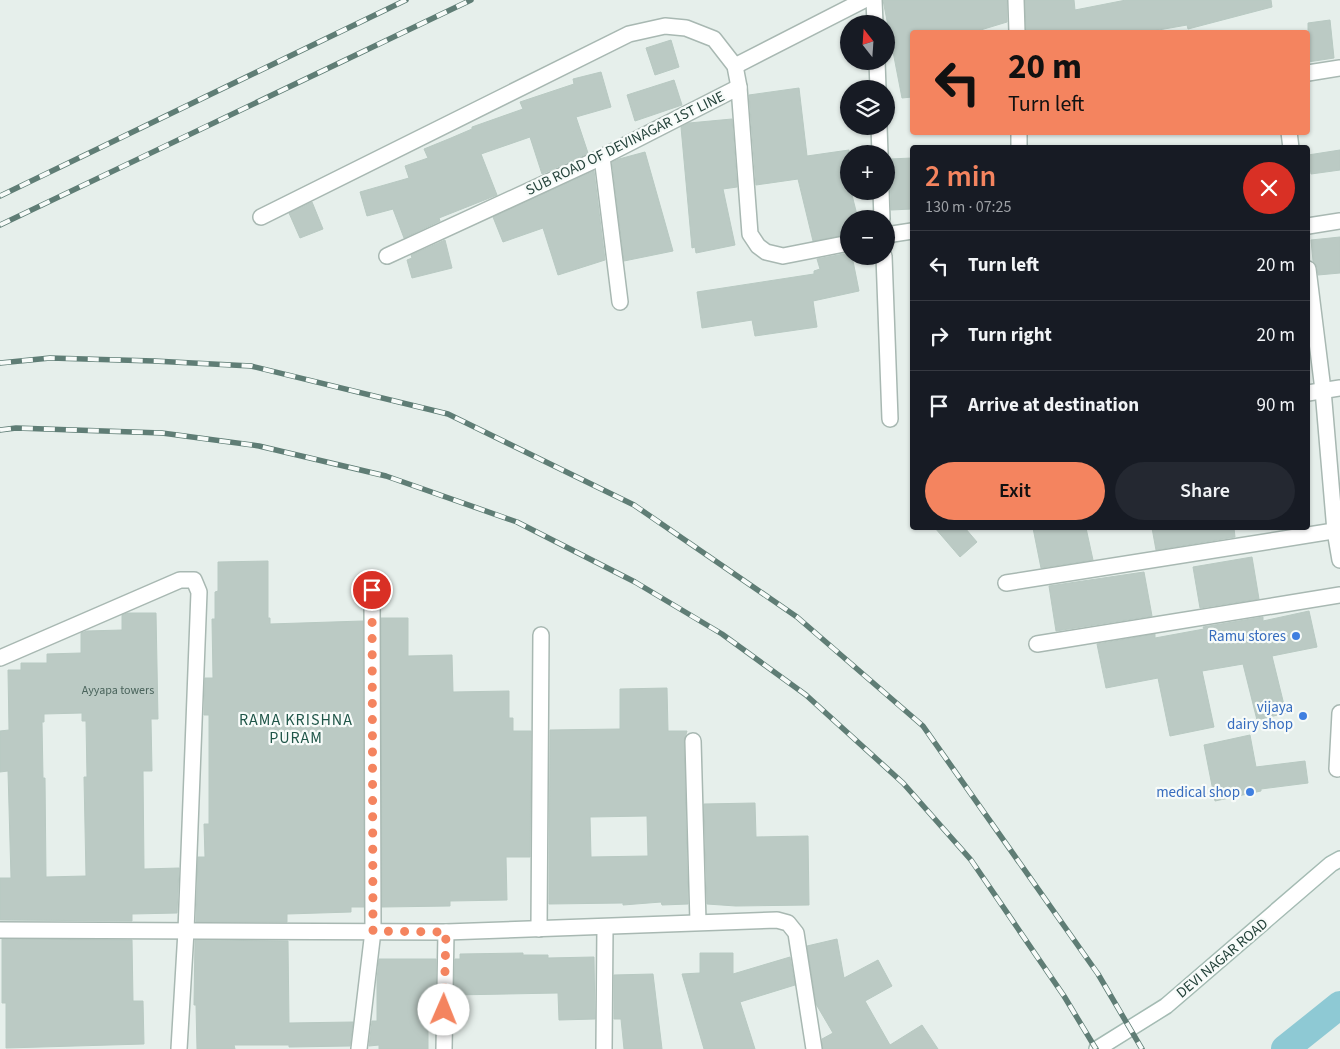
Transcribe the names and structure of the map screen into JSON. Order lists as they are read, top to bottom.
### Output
{
  "streets": {
    "street": ["SUB ROAD OF DEVINAGAR 1ST LINE", "DEVI NAGAR ROAD"]
  },
  "districts": ["RAMA KRISHNA PURAM"],
  "places": ["Ramu stores", "vijaya dairy shop", "medical shop"],
  "house_numbers": ["Ayyapa towers"],
  "north": "top",
  "page": {
    "map_buttons": ["+", "−"],
    "turn": ["20 m", "Turn left"],
    "heading": ["2 min", "130 m · 07:25"],
    "list": [
      {
        "name": "Turn left",
        "value": "20 m"
      },
      {
        "name": "Turn right",
        "value": "20 m"
      },
      {
        "name": "Arrive at destination",
        "value": "90 m"
      }
    ],
    "buttons": ["Exit", "Share"]
  }
}
